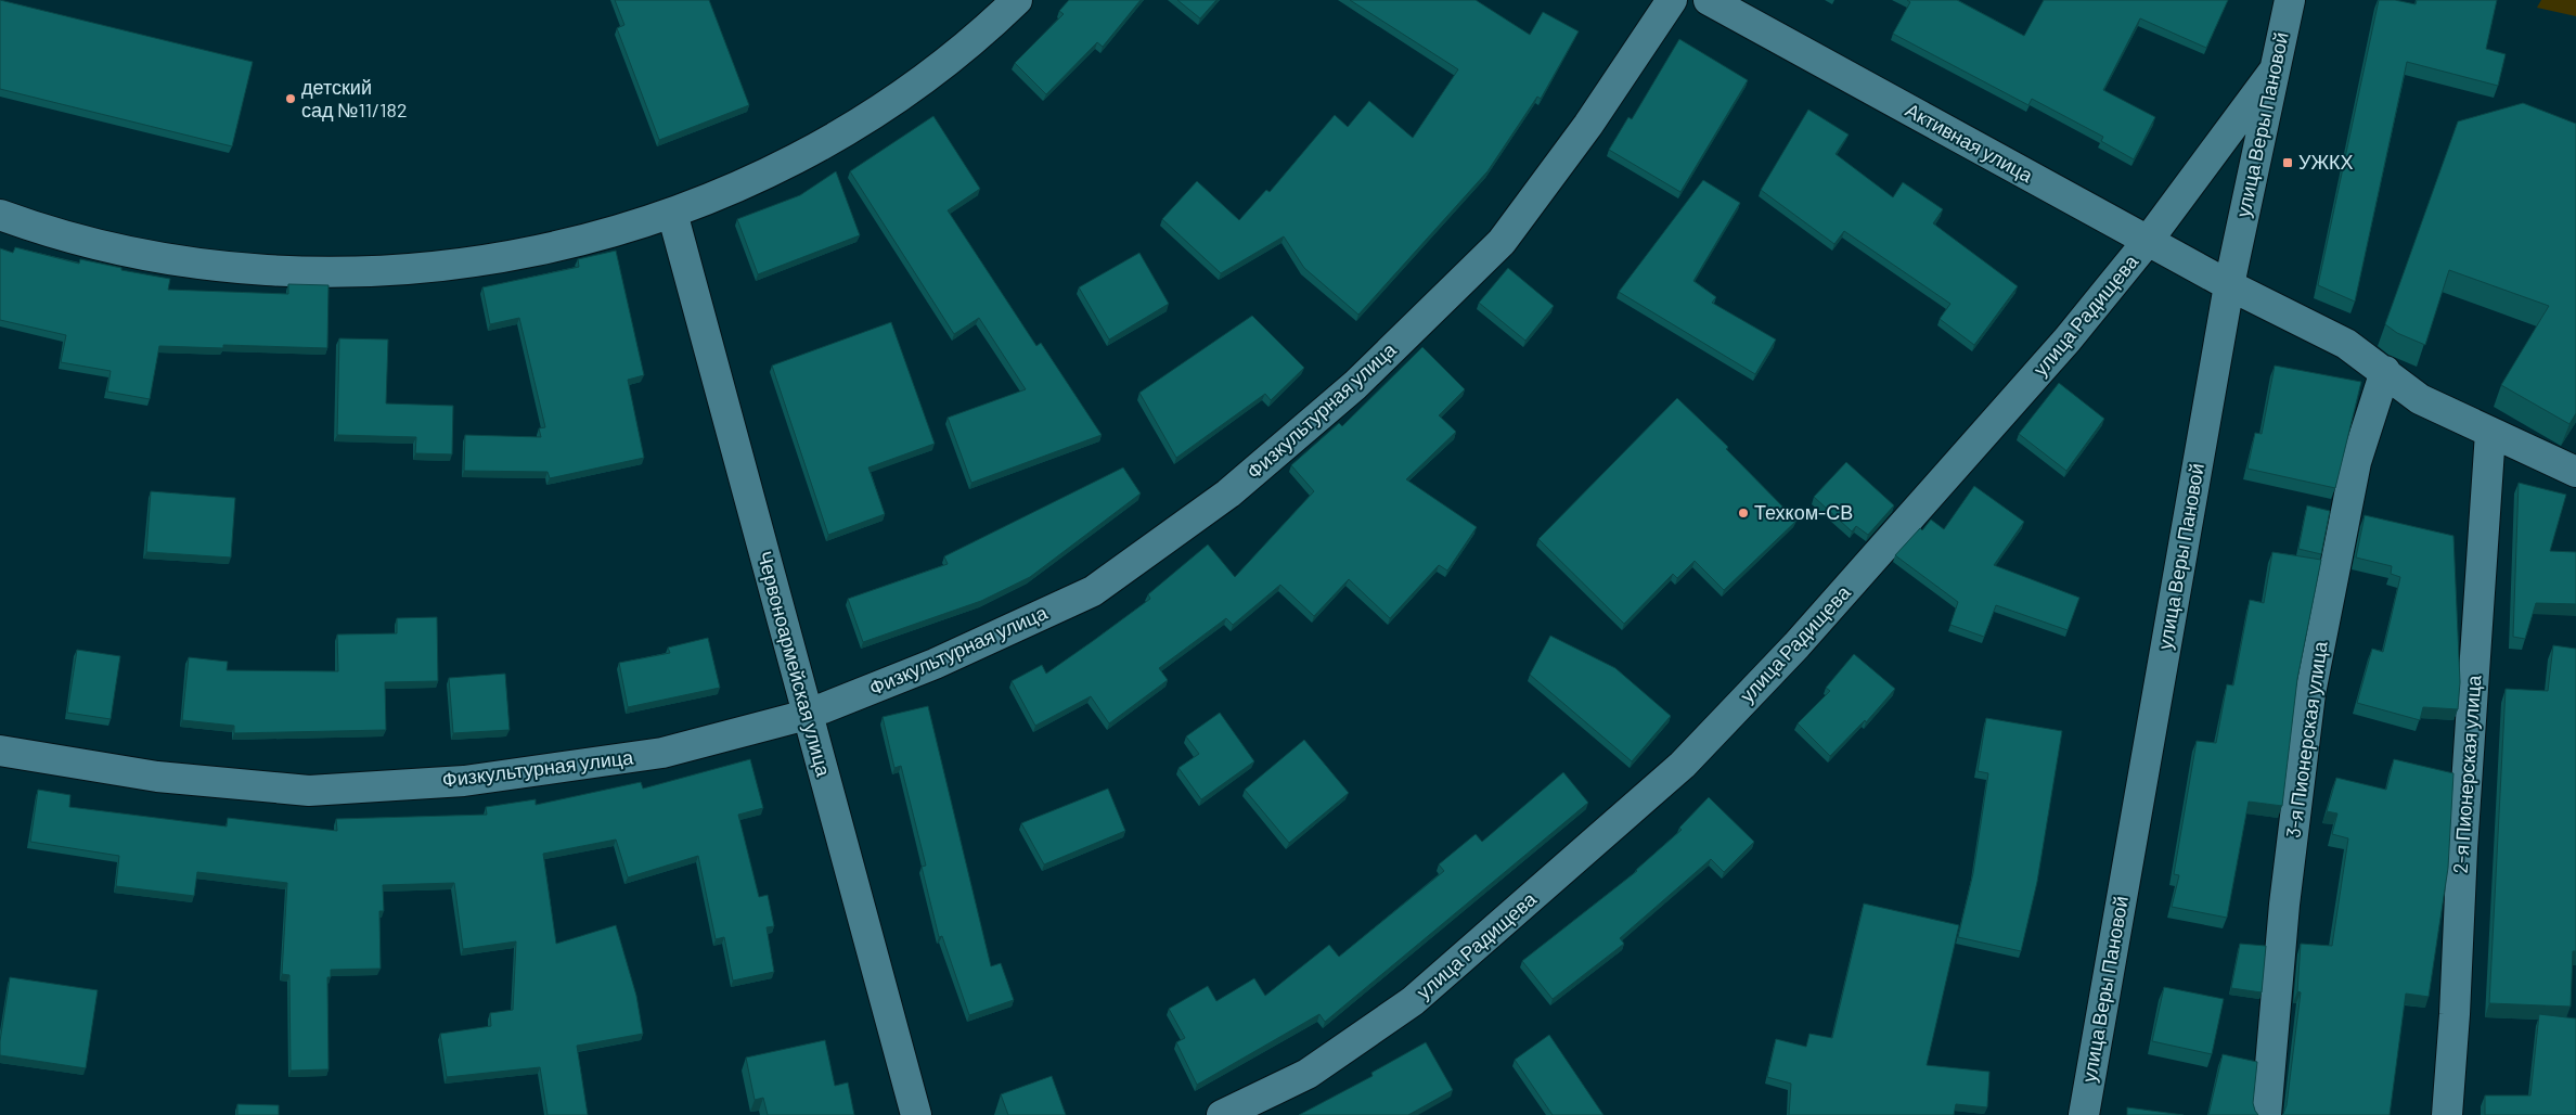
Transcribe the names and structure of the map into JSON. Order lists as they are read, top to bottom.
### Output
{
  "streets": {
    "street": [
      "улица Веры Пановой",
      "Активная улица",
      "улица Радищева",
      "Физкультурная улица",
      "Червоноармейская улица",
      "3-я Пионерская улица",
      "2-я Пионерская улица"
    ]
  },
  "crossings": [
    ["улица Веры Пановой", "Активная улица"],
    ["улица Веры Пановой", "улица Радищева"],
    ["Активная улица", "улица Радищева"],
    ["Активная улица", "3-я Пионерская улица"],
    ["Активная улица", "2-я Пионерская улица"],
    ["Физкультурная улица", "Червоноармейская улица"]
  ],
  "places": {
    "other": ["детский сад №11/182", "Техком-СВ"],
    "transit": ["УЖКХ"]
  }
}
